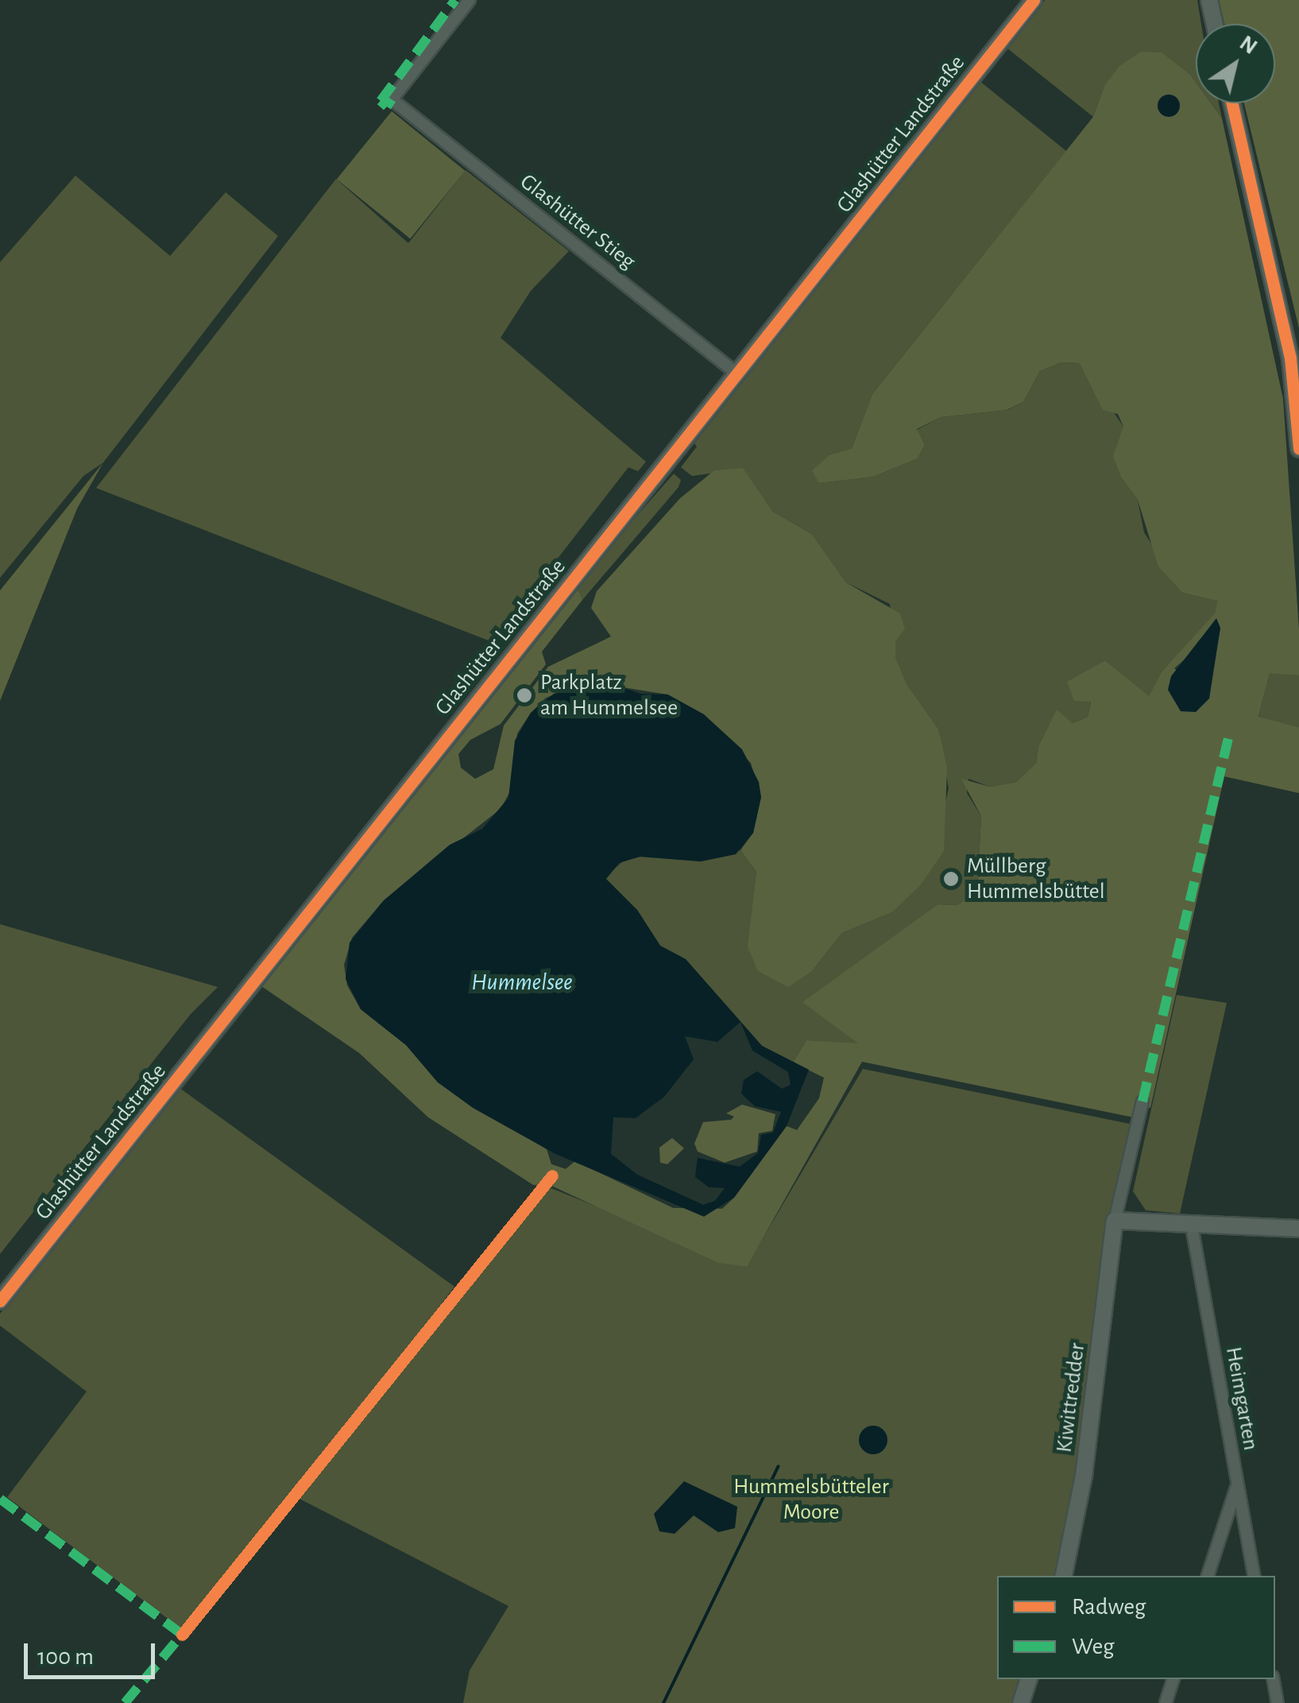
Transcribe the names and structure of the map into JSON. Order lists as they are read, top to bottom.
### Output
{
  "streets": {
    "street": [
      "Glashütter Landstraße",
      "Glashütter Stieg",
      "Kiwittredder",
      "Heimgarten"
    ]
  },
  "crossings": [
    ["Glashütter Landstraße", "Glashütter Stieg"]
  ],
  "water": ["Hummelsee"],
  "parks": ["Hummelsbütteler Moore"],
  "places": ["Parkplatz am Hummelsee", "Müllberg Hummelsbüttel"],
  "legend": ["Radweg", "Weg"],
  "scale_bar": "100 m",
  "north": "top right"
}
